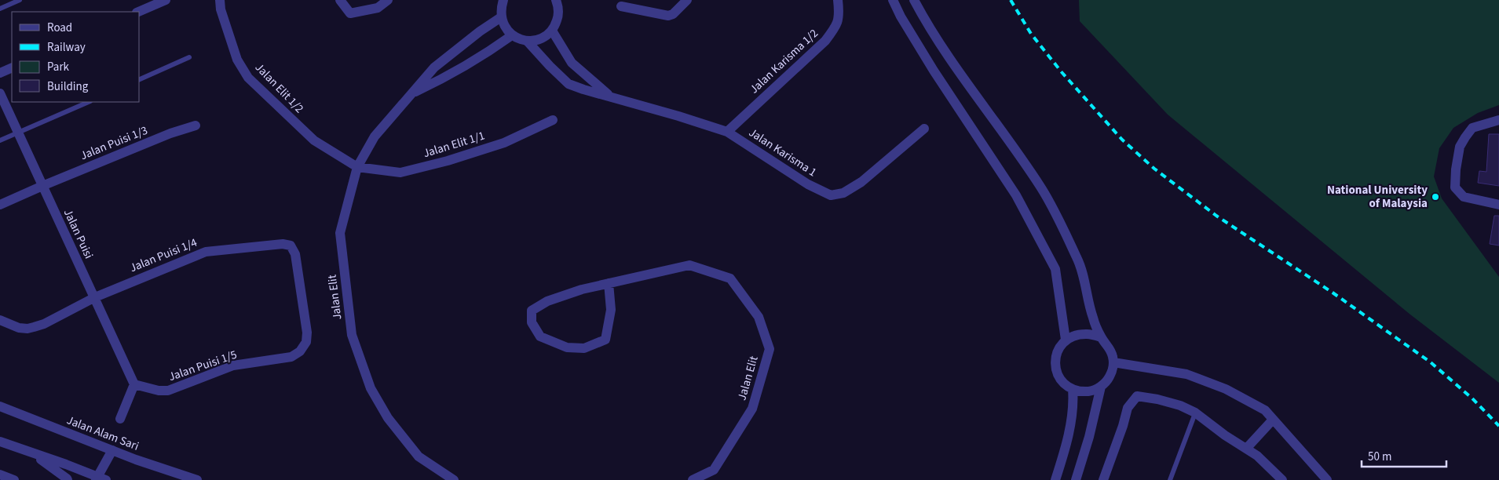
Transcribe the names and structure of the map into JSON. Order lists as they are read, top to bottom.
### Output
{
  "streets": {
    "street": [
      "Jalan Karisma 1/2",
      "Jalan Elit 1/2",
      "Jalan Puisi 1/3",
      "Jalan Elit 1/1",
      "Jalan Karisma 1",
      "Jalan Puisi",
      "Jalan Puisi 1/4",
      "Jalan Elit",
      "Jalan Puisi 1/5",
      "Jalan Alam Sari"
    ]
  },
  "crossings": [
    ["Jalan Karisma 1/2", "Jalan Karisma 1"],
    ["Jalan Elit 1/2", "Jalan Elit 1/1"],
    ["Jalan Elit 1/2", "Jalan Elit"],
    ["Jalan Puisi 1/3", "Jalan Puisi"],
    ["Jalan Elit 1/1", "Jalan Elit"],
    ["Jalan Puisi", "Jalan Puisi 1/4"],
    ["Jalan Puisi", "Jalan Puisi 1/5"],
    ["Jalan Puisi 1/4", "Jalan Puisi 1/5"]
  ],
  "places": ["National University of Malaysia"],
  "legend": [
    "Road",
    "Railway",
    "Park",
    "Building"
  ],
  "scale_bar": "50 m"
}
